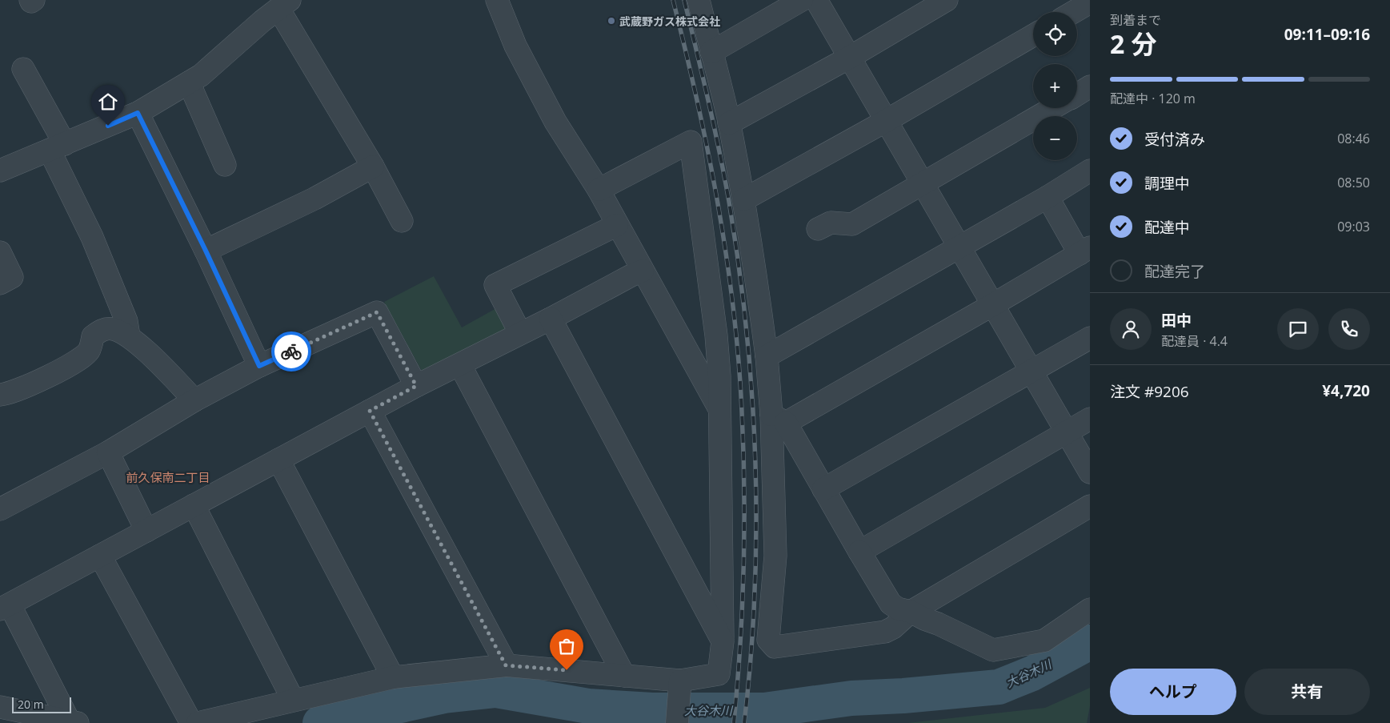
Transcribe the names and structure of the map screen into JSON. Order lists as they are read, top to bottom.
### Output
{
  "districts": ["前久保南二丁目"],
  "water": ["大谷木川"],
  "places": ["武蔵野ガス株式会社"],
  "scale_bar": "20 m",
  "page": {
    "heading": ["2 分", "到着まで", "09:11–09:16"],
    "panel": [
      "田中",
      "配達員 · 4.4",
      "注文 #9206",
      "¥4,720"
    ],
    "map_buttons": ["+", "−"],
    "bar": "配達中 · 120 m",
    "list": [
      ["受付済み", "08:46"],
      ["調理中", "08:50"],
      ["配達中", "09:03"],
      "配達完了"
    ],
    "buttons": ["ヘルプ", "共有"],
    "scale": "20 m"
  }
}
